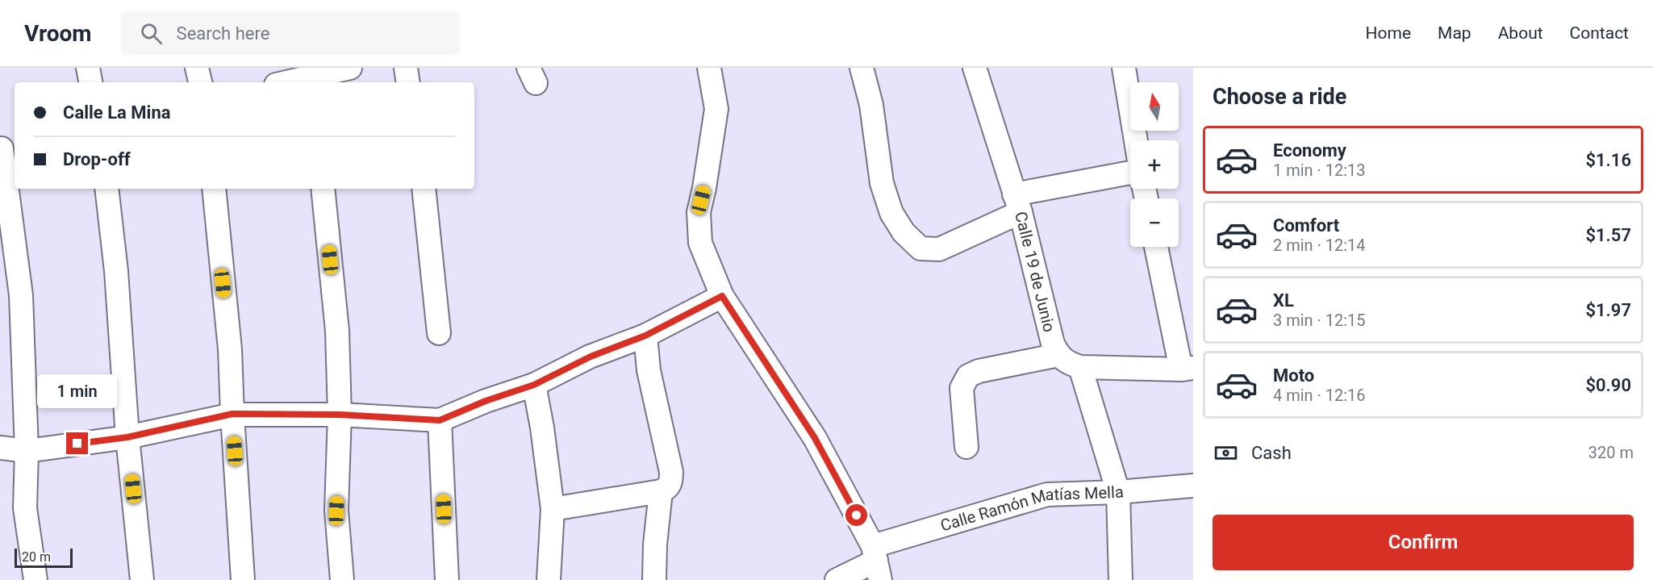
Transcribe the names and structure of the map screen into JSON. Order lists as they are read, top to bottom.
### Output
{
  "streets": {
    "street": ["Calle 19 de Junio", "Calle Ramón Matías Mella"]
  },
  "scale_bar": "20 m",
  "north": "top",
  "page": {
    "header": "Vroom",
    "search": "Search here",
    "nav": [
      "Home",
      "Map",
      "About",
      "Contact"
    ],
    "heading": "Choose a ride",
    "map_buttons": ["+", "−"],
    "banner": ["Calle La Mina", "Drop-off"],
    "list": [
      {
        "name": "Economy",
        "note": "1 min · 12:13",
        "value": "$1.16"
      },
      {
        "name": "Comfort",
        "note": "2 min · 12:14",
        "value": "$1.57"
      },
      {
        "name": "XL",
        "note": "3 min · 12:15",
        "value": "$1.97"
      },
      {
        "name": "Moto",
        "note": "4 min · 12:16",
        "value": "$0.90"
      }
    ],
    "bubble": "1 min",
    "pay": ["Cash", "320 m"],
    "buttons": "Confirm",
    "scale": "20 m"
  }
}
